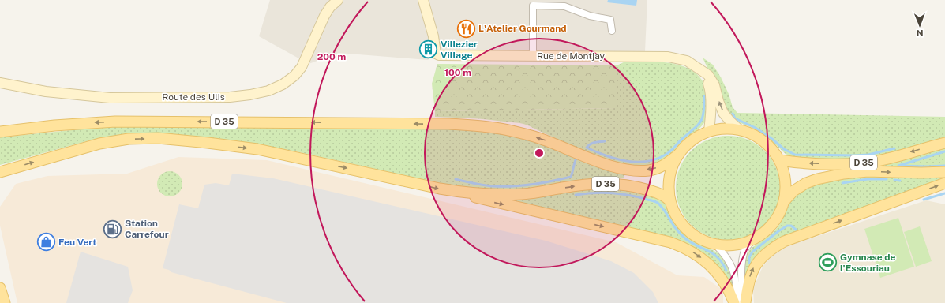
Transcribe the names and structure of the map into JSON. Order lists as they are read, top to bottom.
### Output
{
  "streets": {
    "main road": ["D 35"],
    "street": ["Rue de Montjay", "Route des Ulis"]
  },
  "places": {
    "restaurant": ["L'Atelier Gourmand"],
    "building": ["Villezier Village"],
    "fuel station": ["Station Carrefour"],
    "shop": ["Feu Vert"],
    "sports": ["Gymnase de l'Essouriau"]
  },
  "north": "bottom",
  "rings": ["200 m", "100 m"]
}
